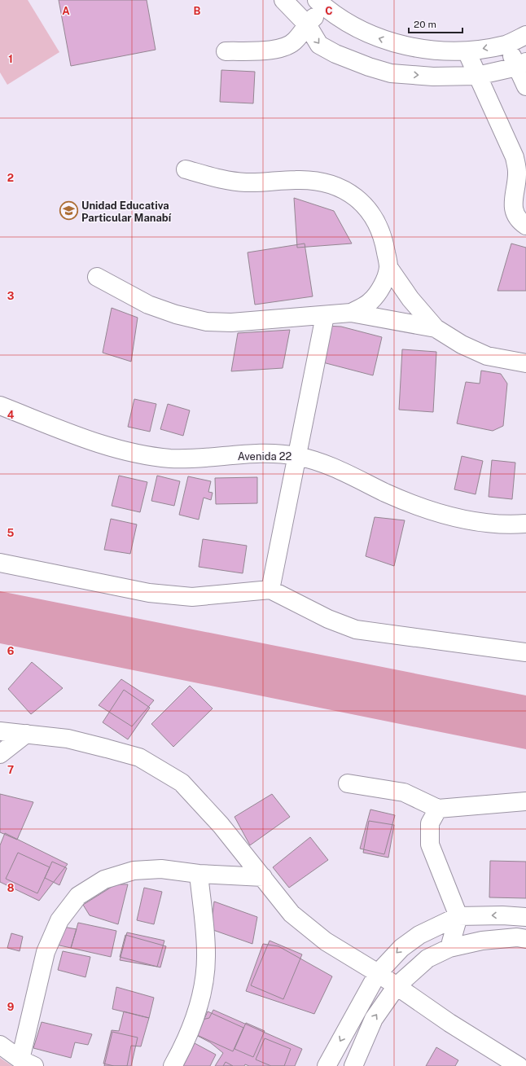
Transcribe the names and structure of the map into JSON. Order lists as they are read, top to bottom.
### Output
{
  "streets": {
    "street": ["Avenida 22"]
  },
  "places": {
    "school or university": ["Unidad Educativa Particular Manabí"]
  },
  "scale_bar": "20 m",
  "grid": {
    "columns": ["A", "B", "C"],
    "rows": [
      "1",
      "2",
      "3",
      "4",
      "5",
      "6",
      "7",
      "8",
      "9"
    ]
  }
}
